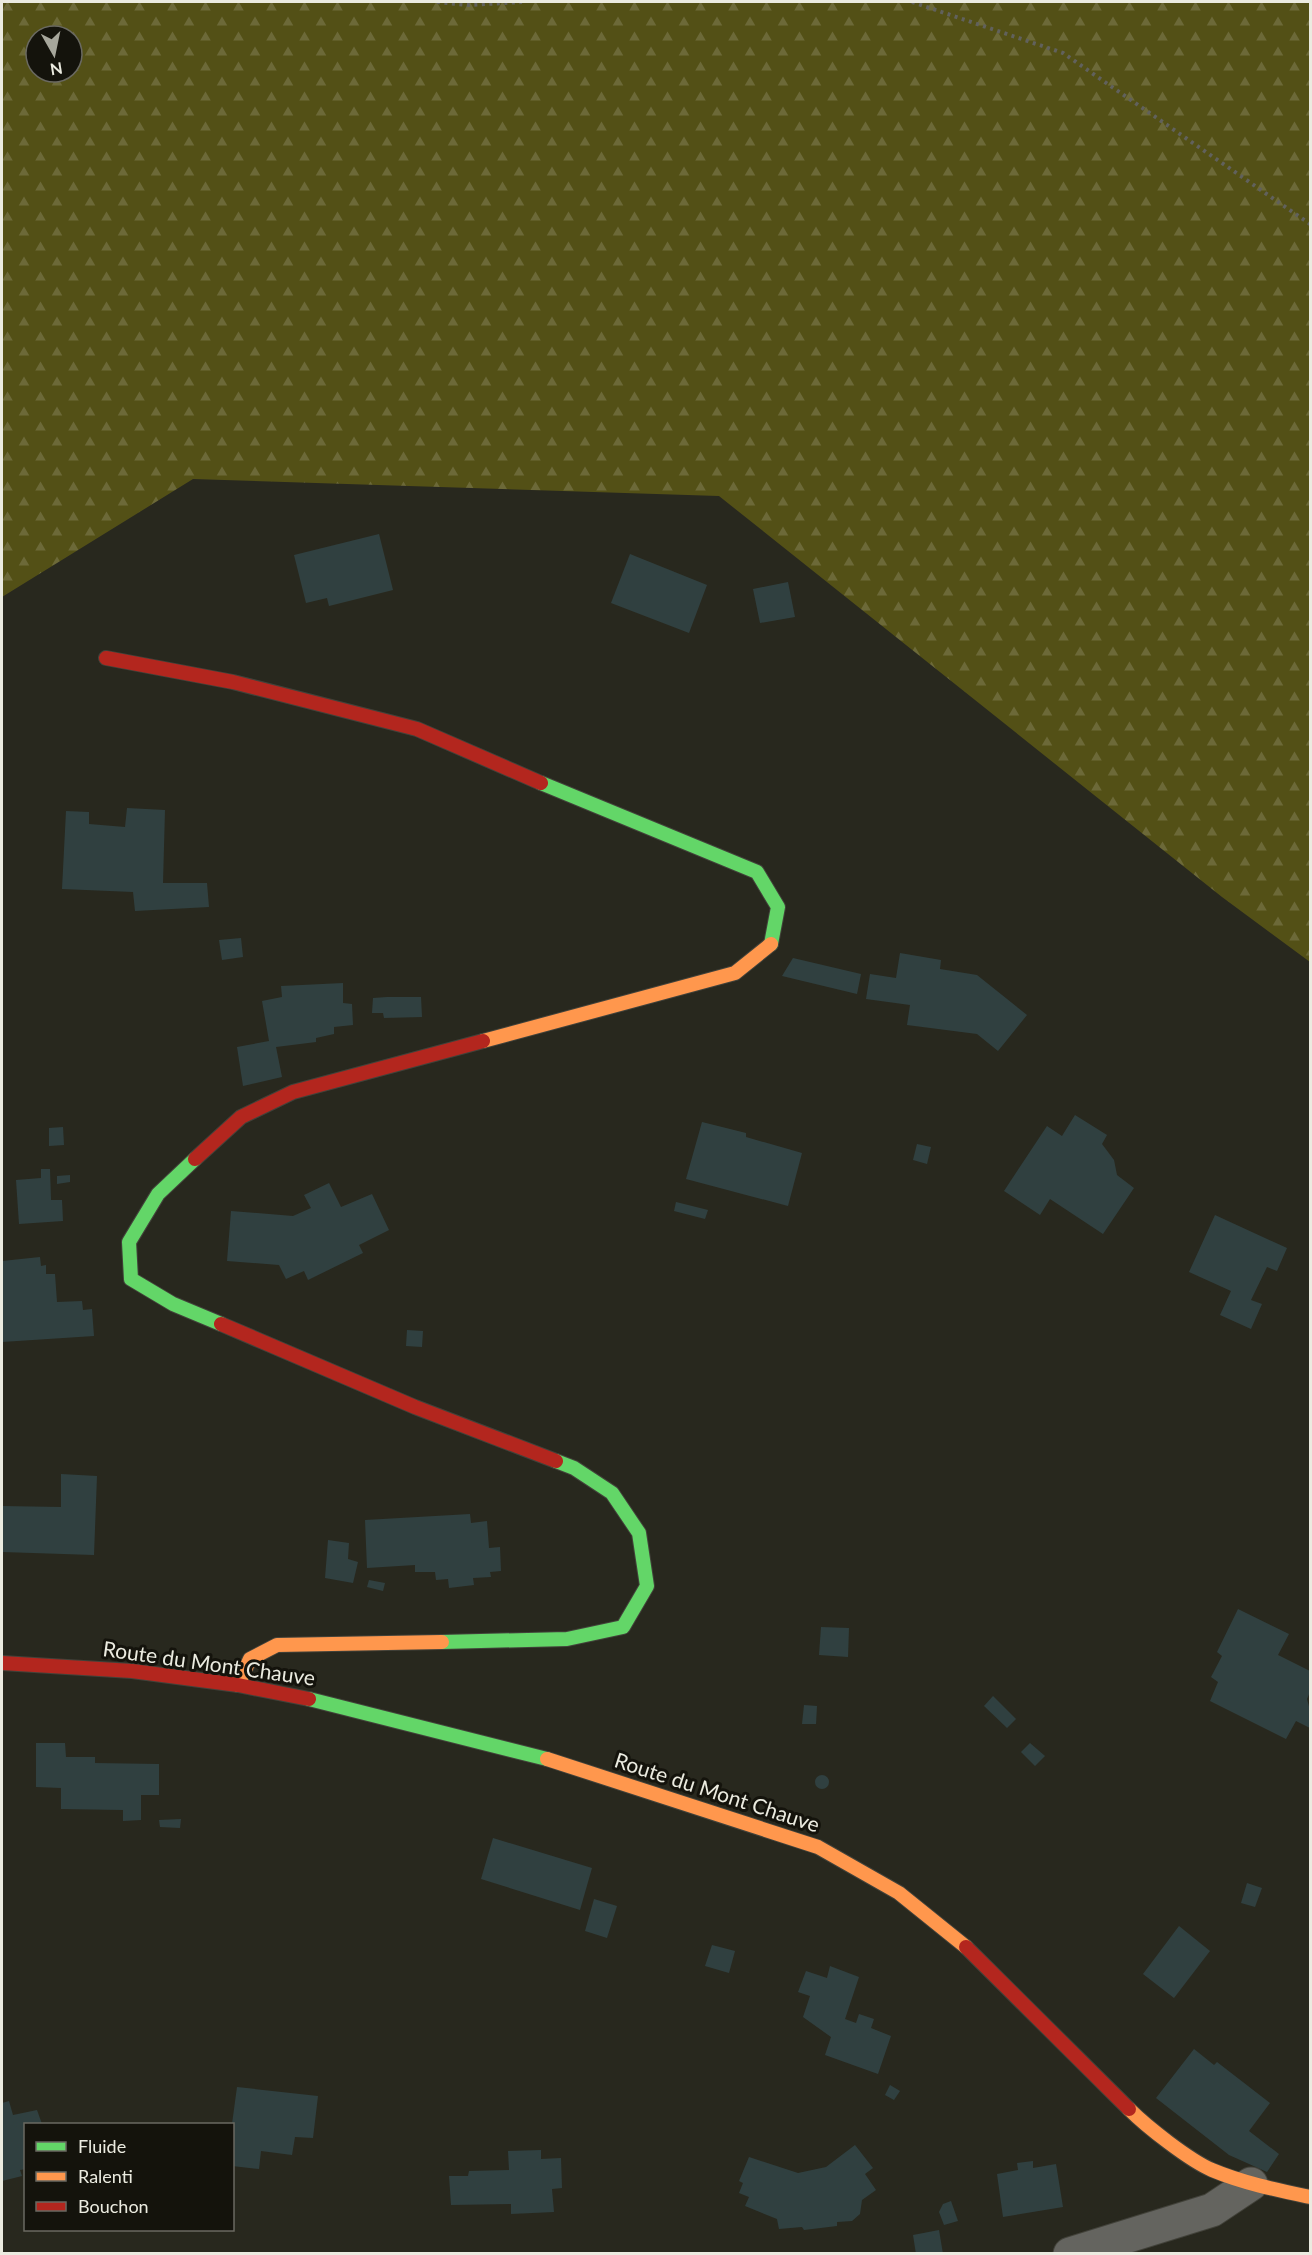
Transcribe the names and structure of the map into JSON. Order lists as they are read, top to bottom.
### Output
{
  "streets": {
    "street": ["Route du Mont Chauve"]
  },
  "legend": ["Fluide", "Ralenti", "Bouchon"],
  "north": "bottom"
}
